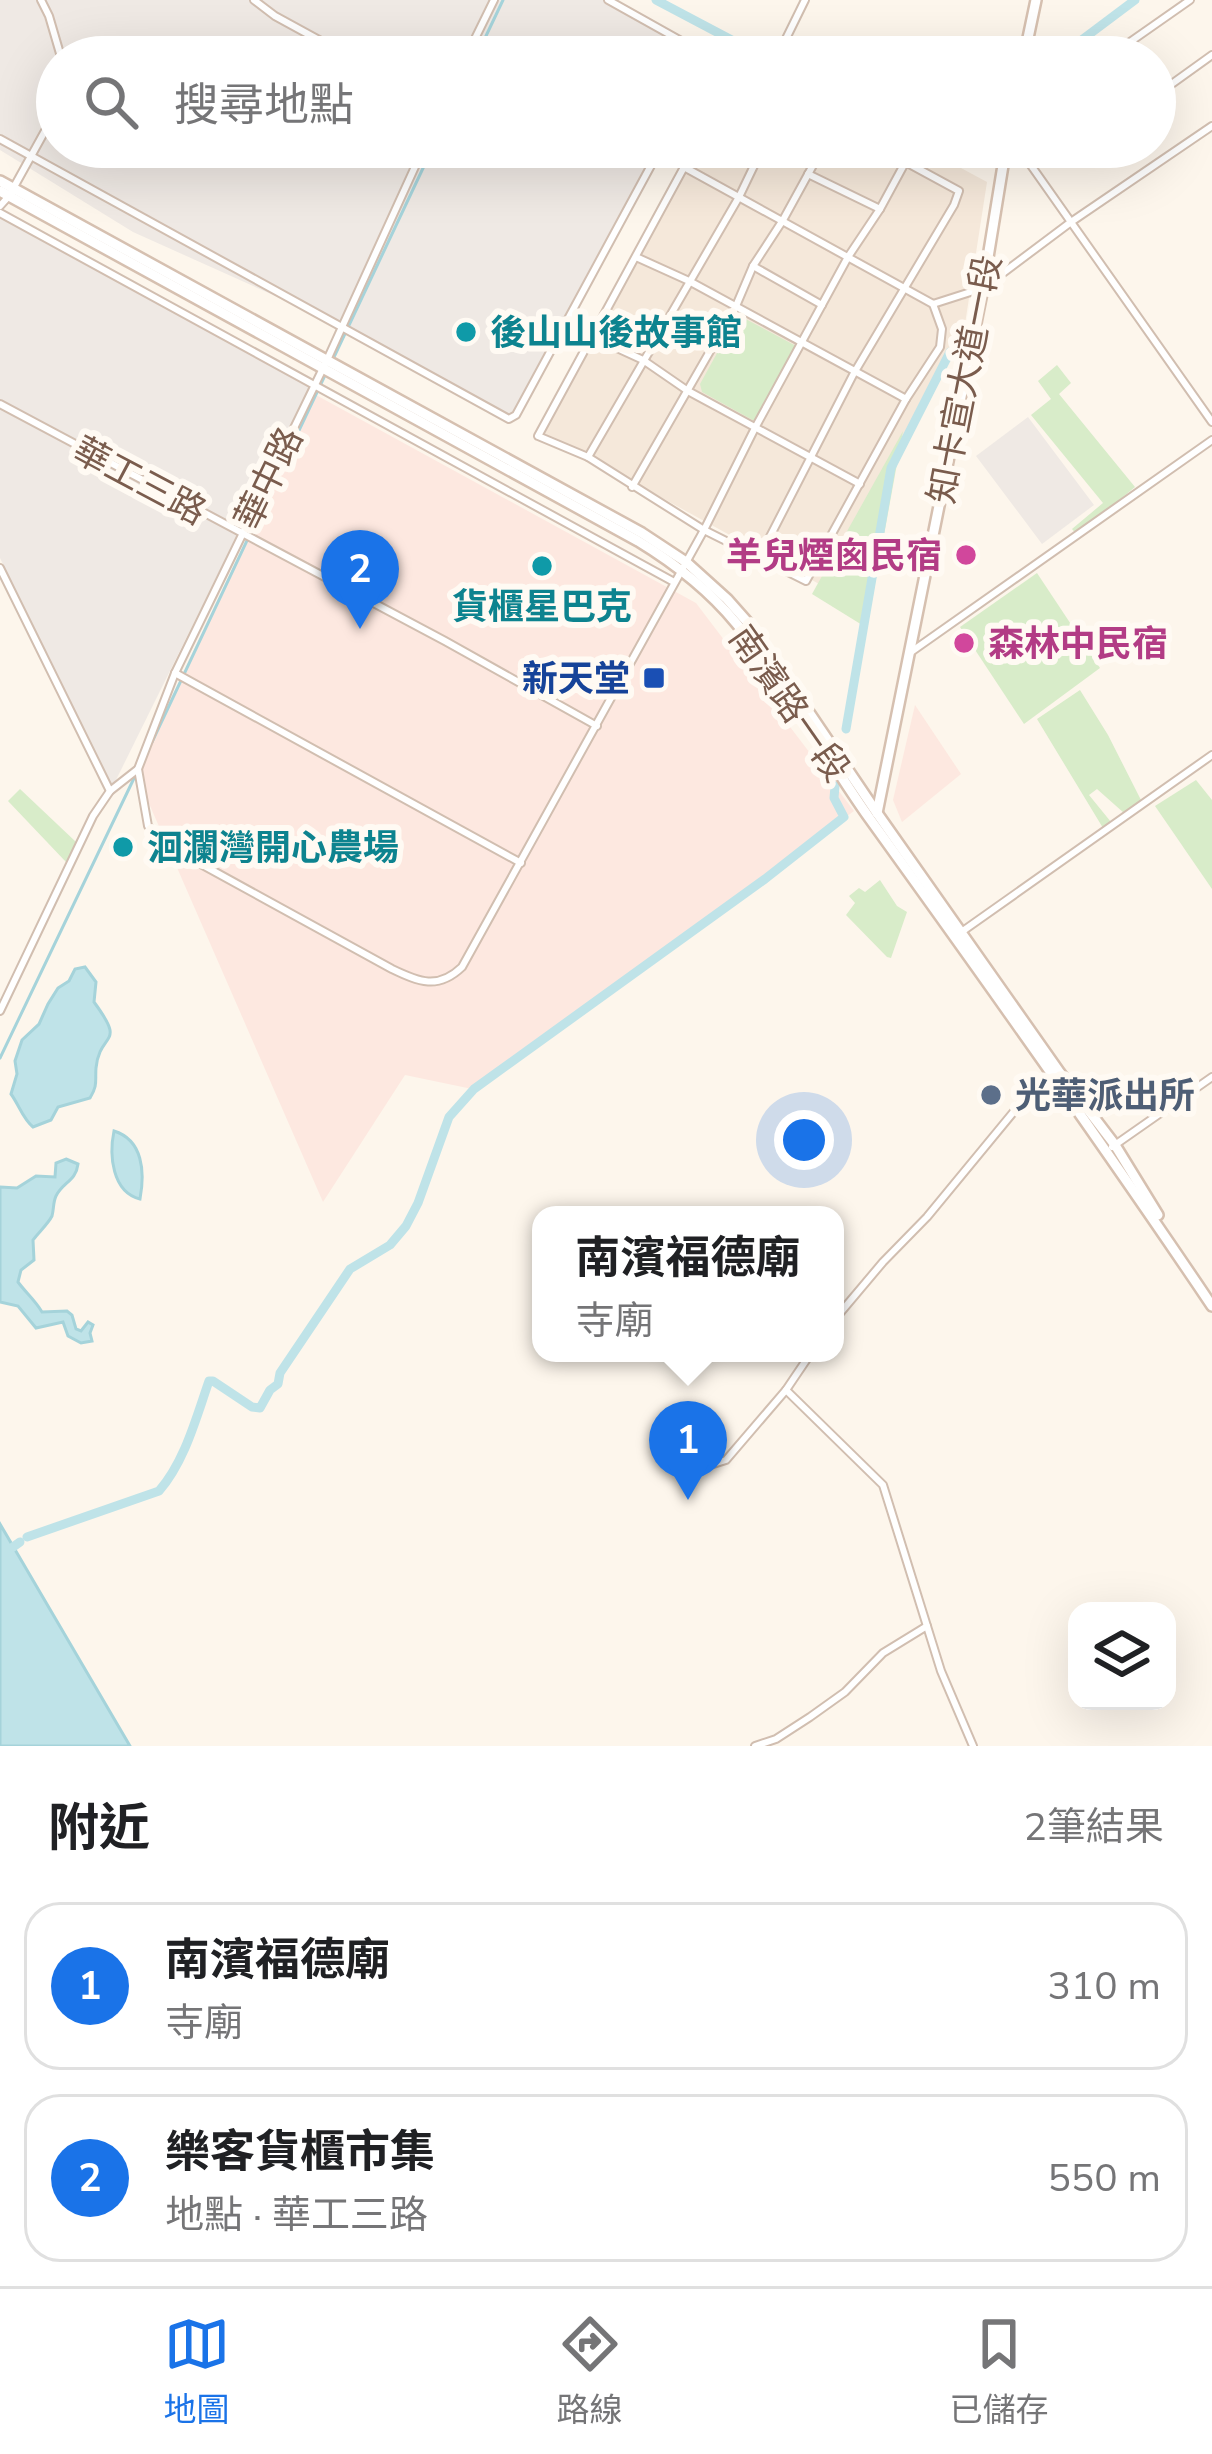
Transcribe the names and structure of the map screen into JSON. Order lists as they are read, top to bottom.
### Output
{
  "streets": {
    "main road": ["知卡宣大道一段", "南濱路一段"],
    "street": ["華中路", "華工三路"]
  },
  "crossings": [
    ["知卡宣大道一段", "南濱路一段"],
    ["華中路", "華工三路"],
    ["華中路", "南濱路一段"]
  ],
  "places": {
    "other": [
      "後山山後故事館",
      "羊兒煙囪民宿",
      "貨櫃星巴克",
      "森林中民宿",
      "洄瀾灣開心農場",
      "光華派出所"
    ],
    "transit": ["新天堂"]
  },
  "page": {
    "search": "搜尋地點",
    "pins": ["2", "1"],
    "popup": ["南濱福德廟", "寺廟"],
    "heading": ["附近", "2筆結果"],
    "list": [
      {
        "mark": "1",
        "name": "南濱福德廟",
        "note": "寺廟",
        "value": "310 m"
      },
      {
        "mark": "2",
        "name": "樂客貨櫃市集",
        "note": "地點 · 華工三路",
        "value": "550 m"
      }
    ],
    "nav": ["地圖", "路線", "已儲存"]
  }
}
